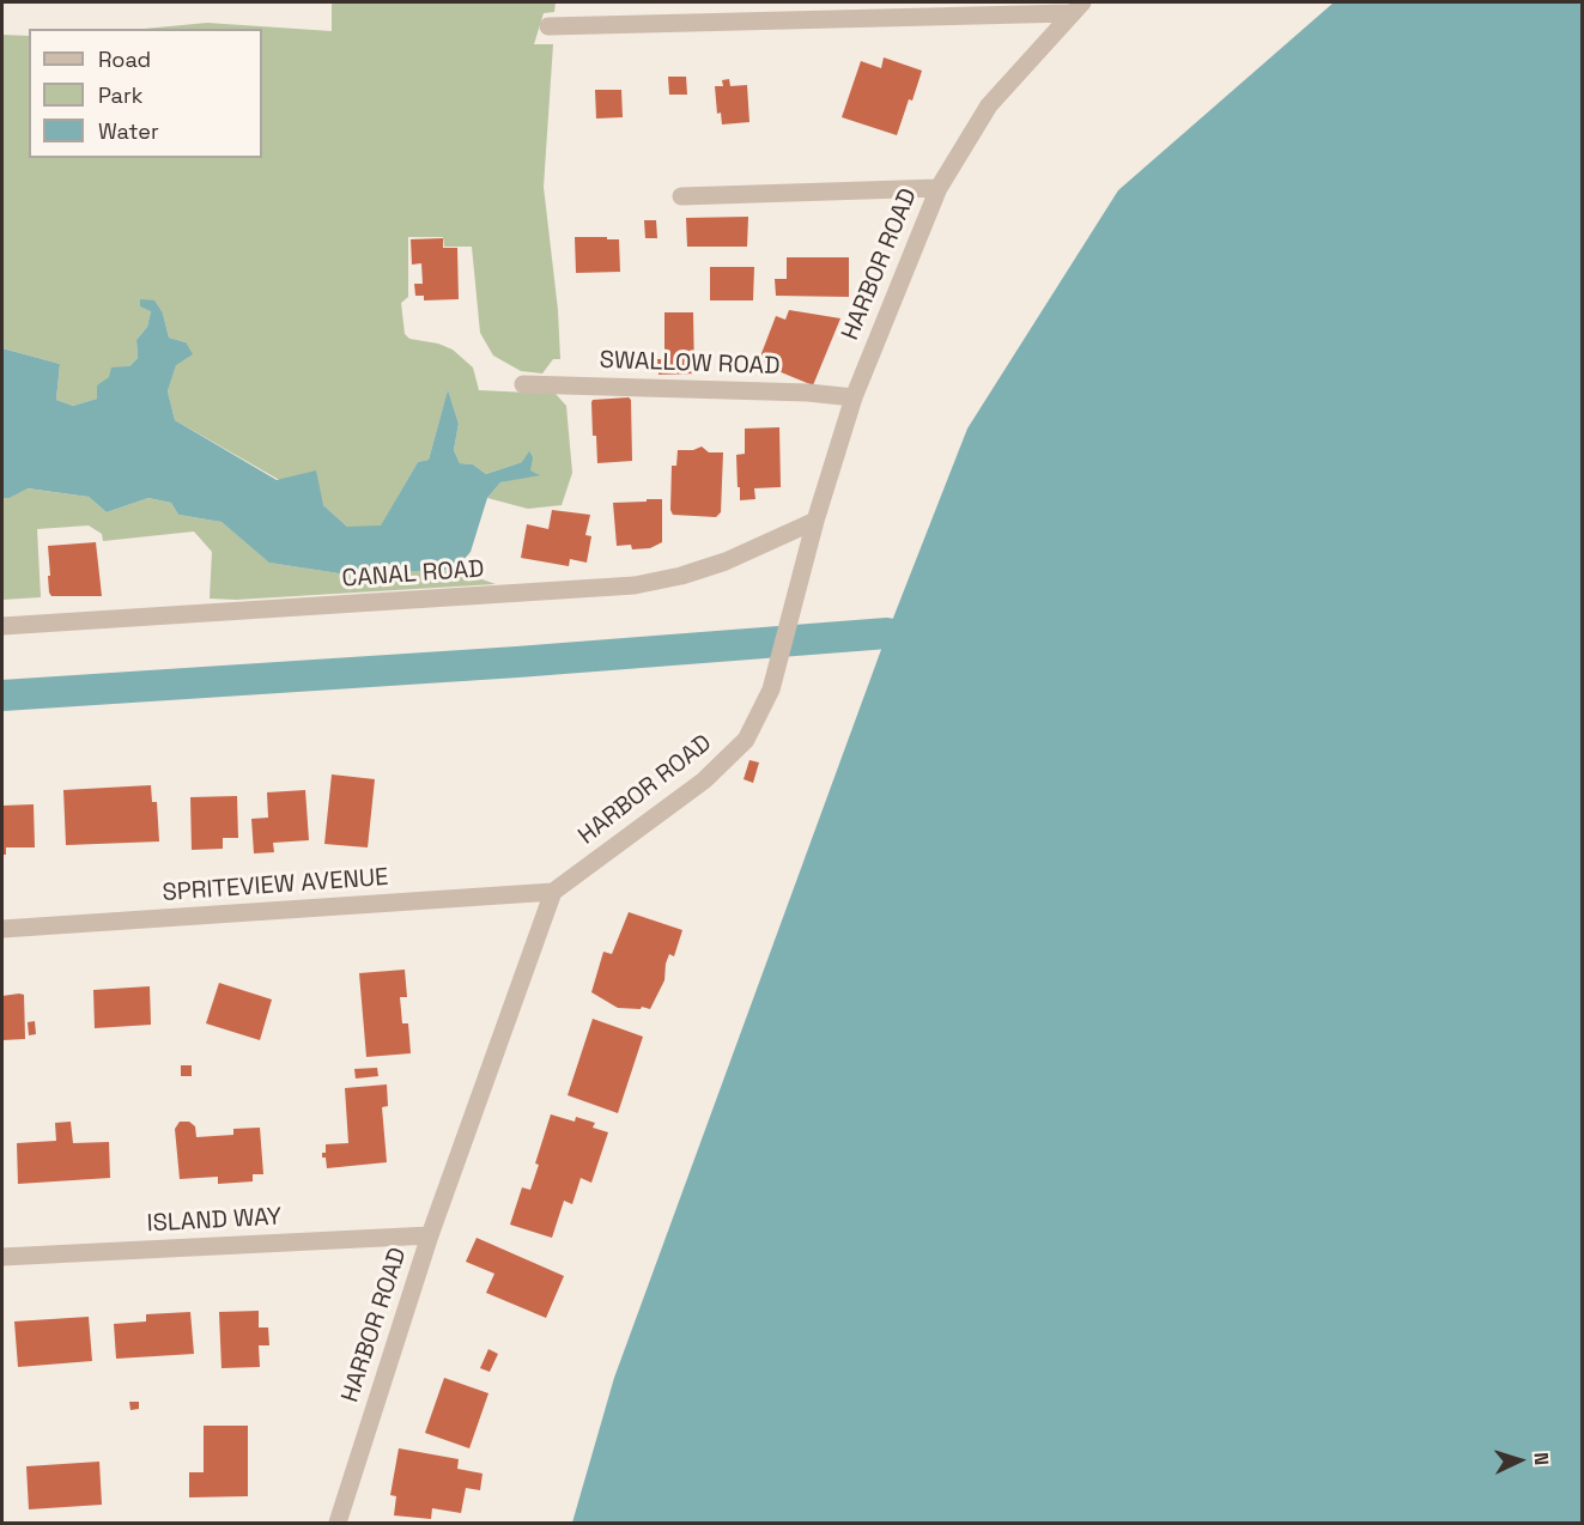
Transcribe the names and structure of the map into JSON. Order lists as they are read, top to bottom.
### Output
{
  "streets": {
    "street": [
      "HARBOR ROAD",
      "SWALLOW ROAD",
      "CANAL ROAD",
      "SPRITEVIEW AVENUE",
      "ISLAND WAY"
    ]
  },
  "crossings": [
    ["HARBOR ROAD", "SWALLOW ROAD"],
    ["HARBOR ROAD", "CANAL ROAD"],
    ["HARBOR ROAD", "SPRITEVIEW AVENUE"],
    ["HARBOR ROAD", "ISLAND WAY"]
  ],
  "legend": ["Road", "Park", "Water"],
  "north": "right"
}
